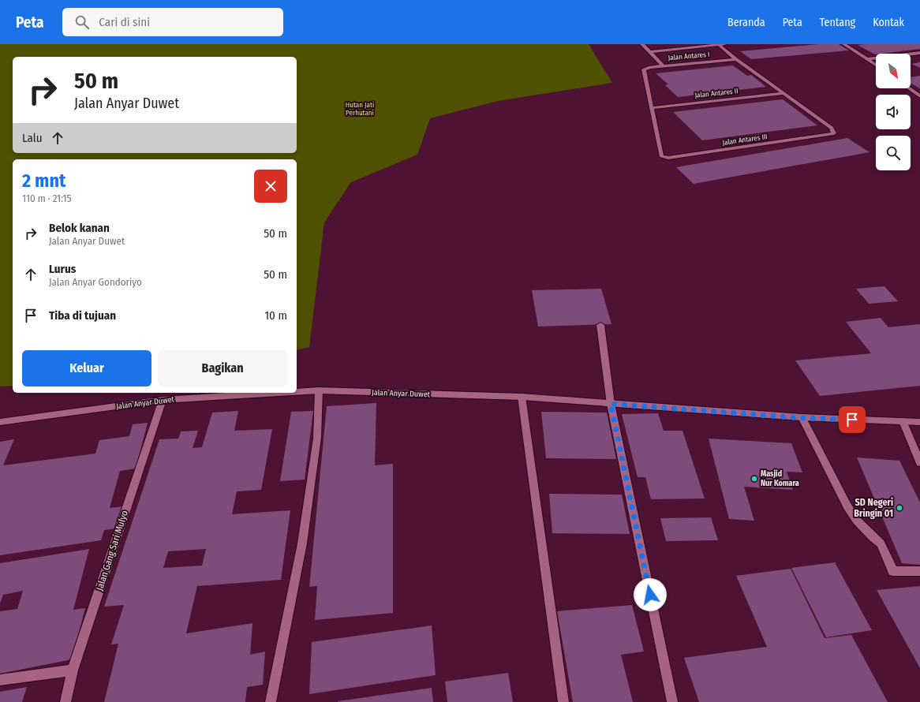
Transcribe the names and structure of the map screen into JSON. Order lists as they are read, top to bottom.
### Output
{
  "streets": {
    "street": [
      "Jalan Antares I",
      "Jalan Antares II",
      "Jalan Antares III",
      "Jalan Anyar Duwet",
      "Jalan Gang Sari Mulyo"
    ]
  },
  "crossings": [
    ["Jalan Antares I", "Jalan Antares II"],
    ["Jalan Antares I", "Jalan Antares III"],
    ["Jalan Antares II", "Jalan Antares III"],
    ["Jalan Anyar Duwet", "Jalan Gang Sari Mulyo"]
  ],
  "parks": ["Hutan Jati Perhutani"],
  "places": ["Masjid Nur Komara", "SD Negeri Bringin 01"],
  "north": "bottom right",
  "page": {
    "header": "Peta",
    "search": "Cari di sini",
    "nav": [
      "Beranda",
      "Peta",
      "Tentang",
      "Kontak"
    ],
    "turn": ["50 m", "Jalan Anyar Duwet"],
    "then": "Lalu",
    "heading": ["2 mnt", "110 m · 21:15"],
    "list": [
      {
        "name": "Belok kanan",
        "note": "Jalan Anyar Duwet",
        "value": "50 m"
      },
      {
        "name": "Lurus",
        "note": "Jalan Anyar Gondoriyo",
        "value": "50 m"
      },
      {
        "name": "Tiba di tujuan",
        "value": "10 m"
      }
    ],
    "buttons": ["Keluar", "Bagikan"]
  }
}
